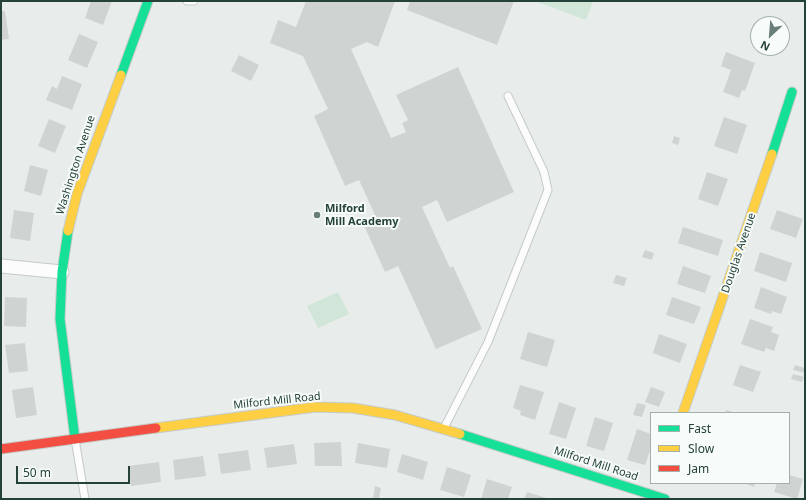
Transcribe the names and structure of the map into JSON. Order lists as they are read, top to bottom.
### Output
{
  "streets": {
    "main road": ["Washington Avenue", "Douglas Avenue", "Milford Mill Road"]
  },
  "crossings": [
    ["Washington Avenue", "Milford Mill Road"]
  ],
  "places": ["Milford Mill Academy"],
  "legend": ["Fast", "Slow", "Jam"],
  "scale_bar": "50 m",
  "north": "bottom left"
}
